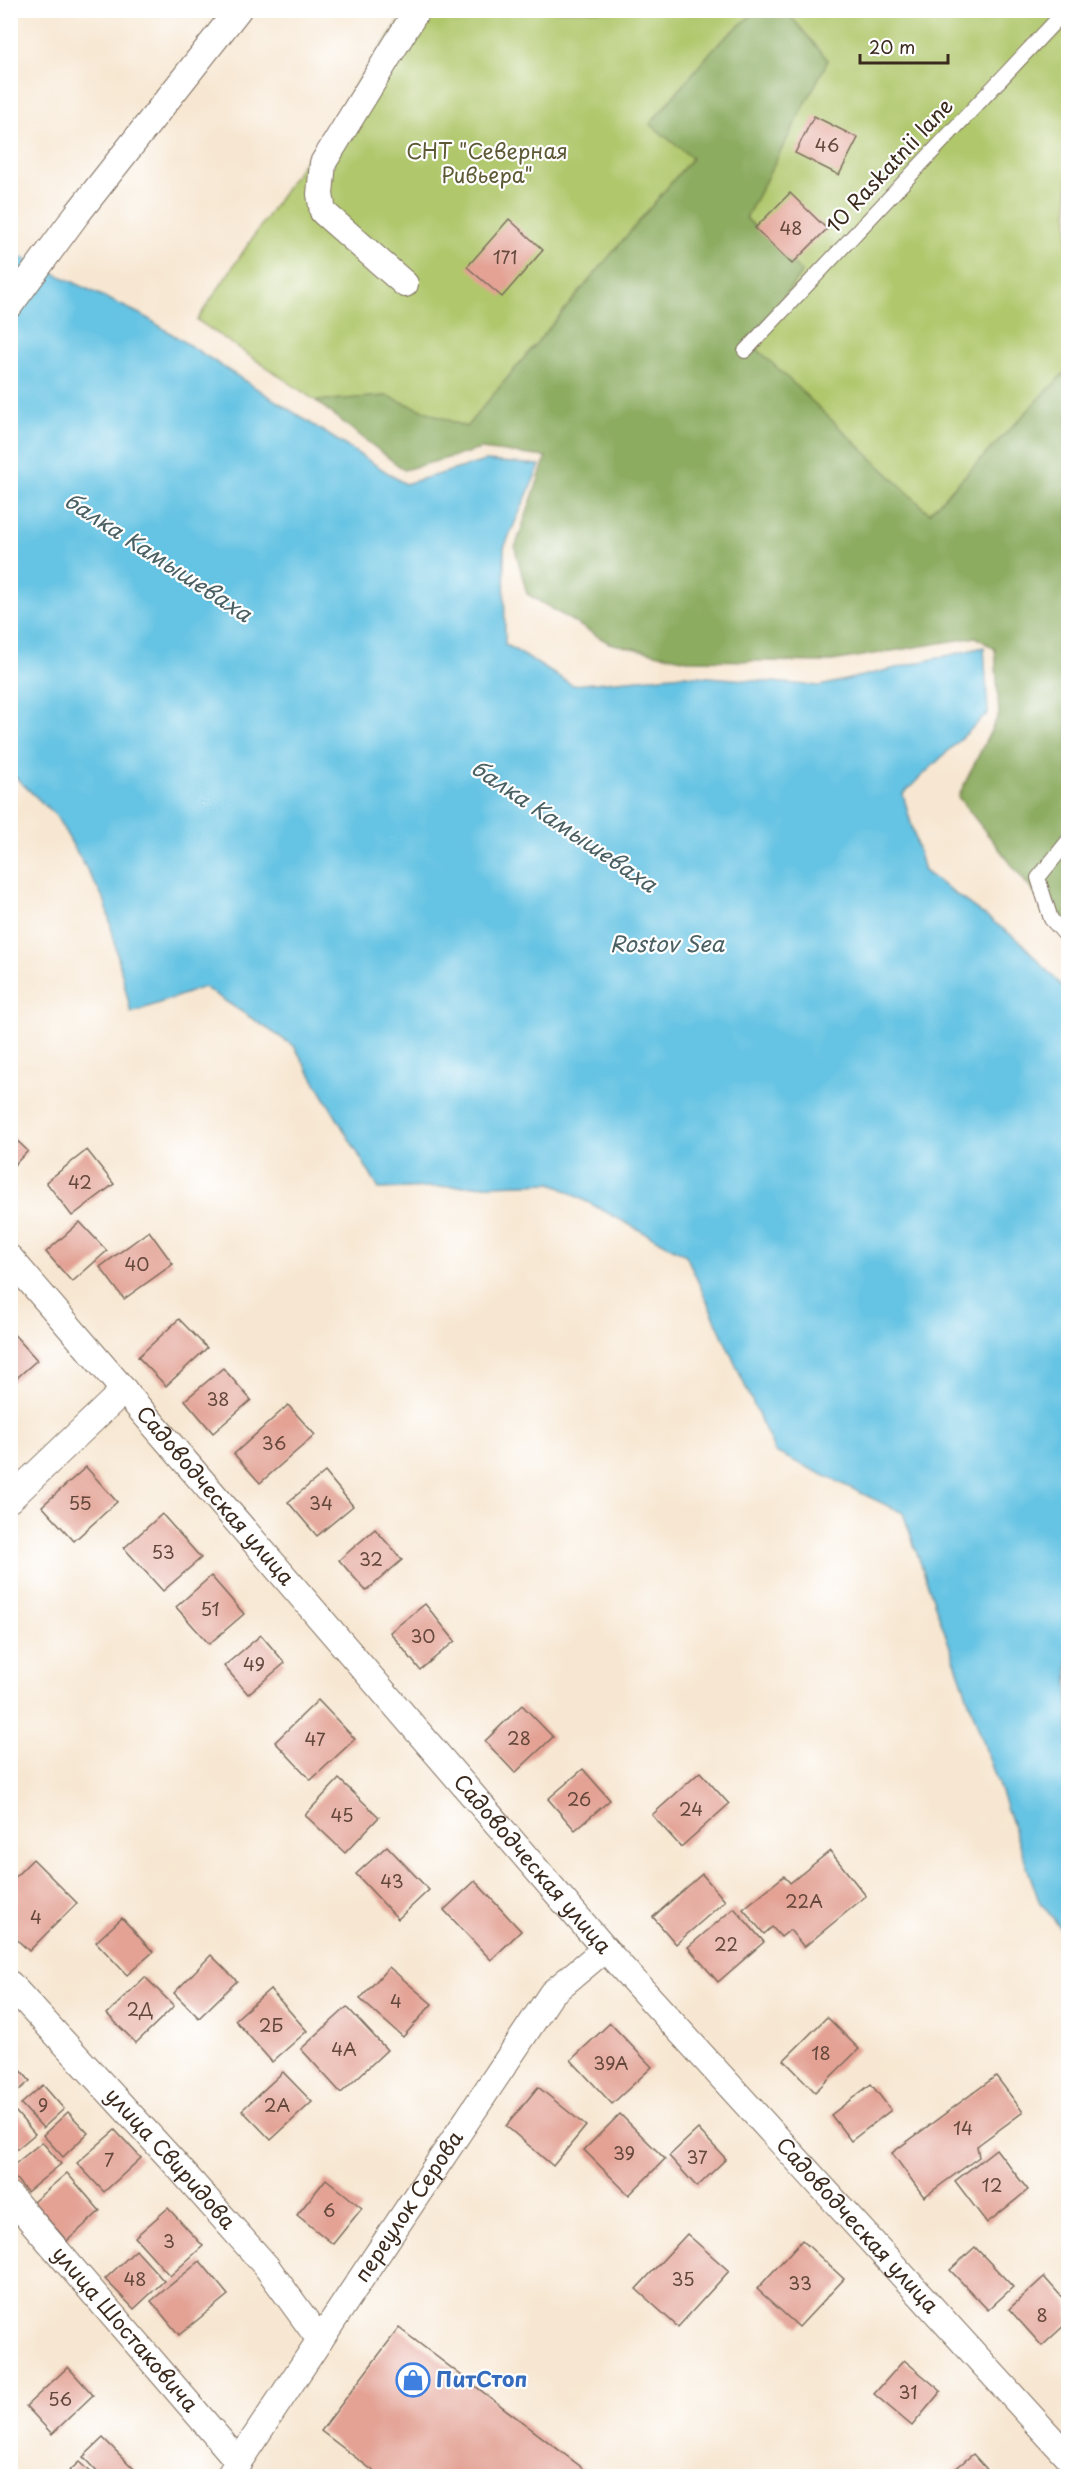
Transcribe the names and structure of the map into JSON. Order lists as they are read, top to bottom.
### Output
{
  "streets": {
    "street": [
      "Садоводческая улица",
      "улица Свиридова",
      "переулок Серова",
      "улица Шостаковича"
    ],
    "lane": ["10 Raskatnii lane"]
  },
  "crossings": [
    ["Садоводческая улица", "переулок Серова"],
    ["улица Свиридова", "переулок Серова"],
    ["переулок Серова", "улица Шостаковича"]
  ],
  "water": ["балка Камышеваха", "Rostov Sea"],
  "parks": ["СНТ \"Северная Ривьера\""],
  "places": {
    "shop": ["ПитСтоп"]
  },
  "house_numbers": [
    "46",
    "48",
    "171",
    "42",
    "40",
    "38",
    "36",
    "55",
    "34",
    "53",
    "32",
    "51",
    "30",
    "49",
    "28",
    "47",
    "26",
    "24",
    "45",
    "43",
    "22А",
    "4",
    "22",
    "4",
    "2Д",
    "2Б",
    "4А",
    "18",
    "39А",
    "9",
    "2А",
    "14",
    "39",
    "37",
    "7",
    "12",
    "6",
    "3",
    "48",
    "35",
    "33",
    "8",
    "31",
    "56"
  ],
  "scale_bar": "20 m"
}
